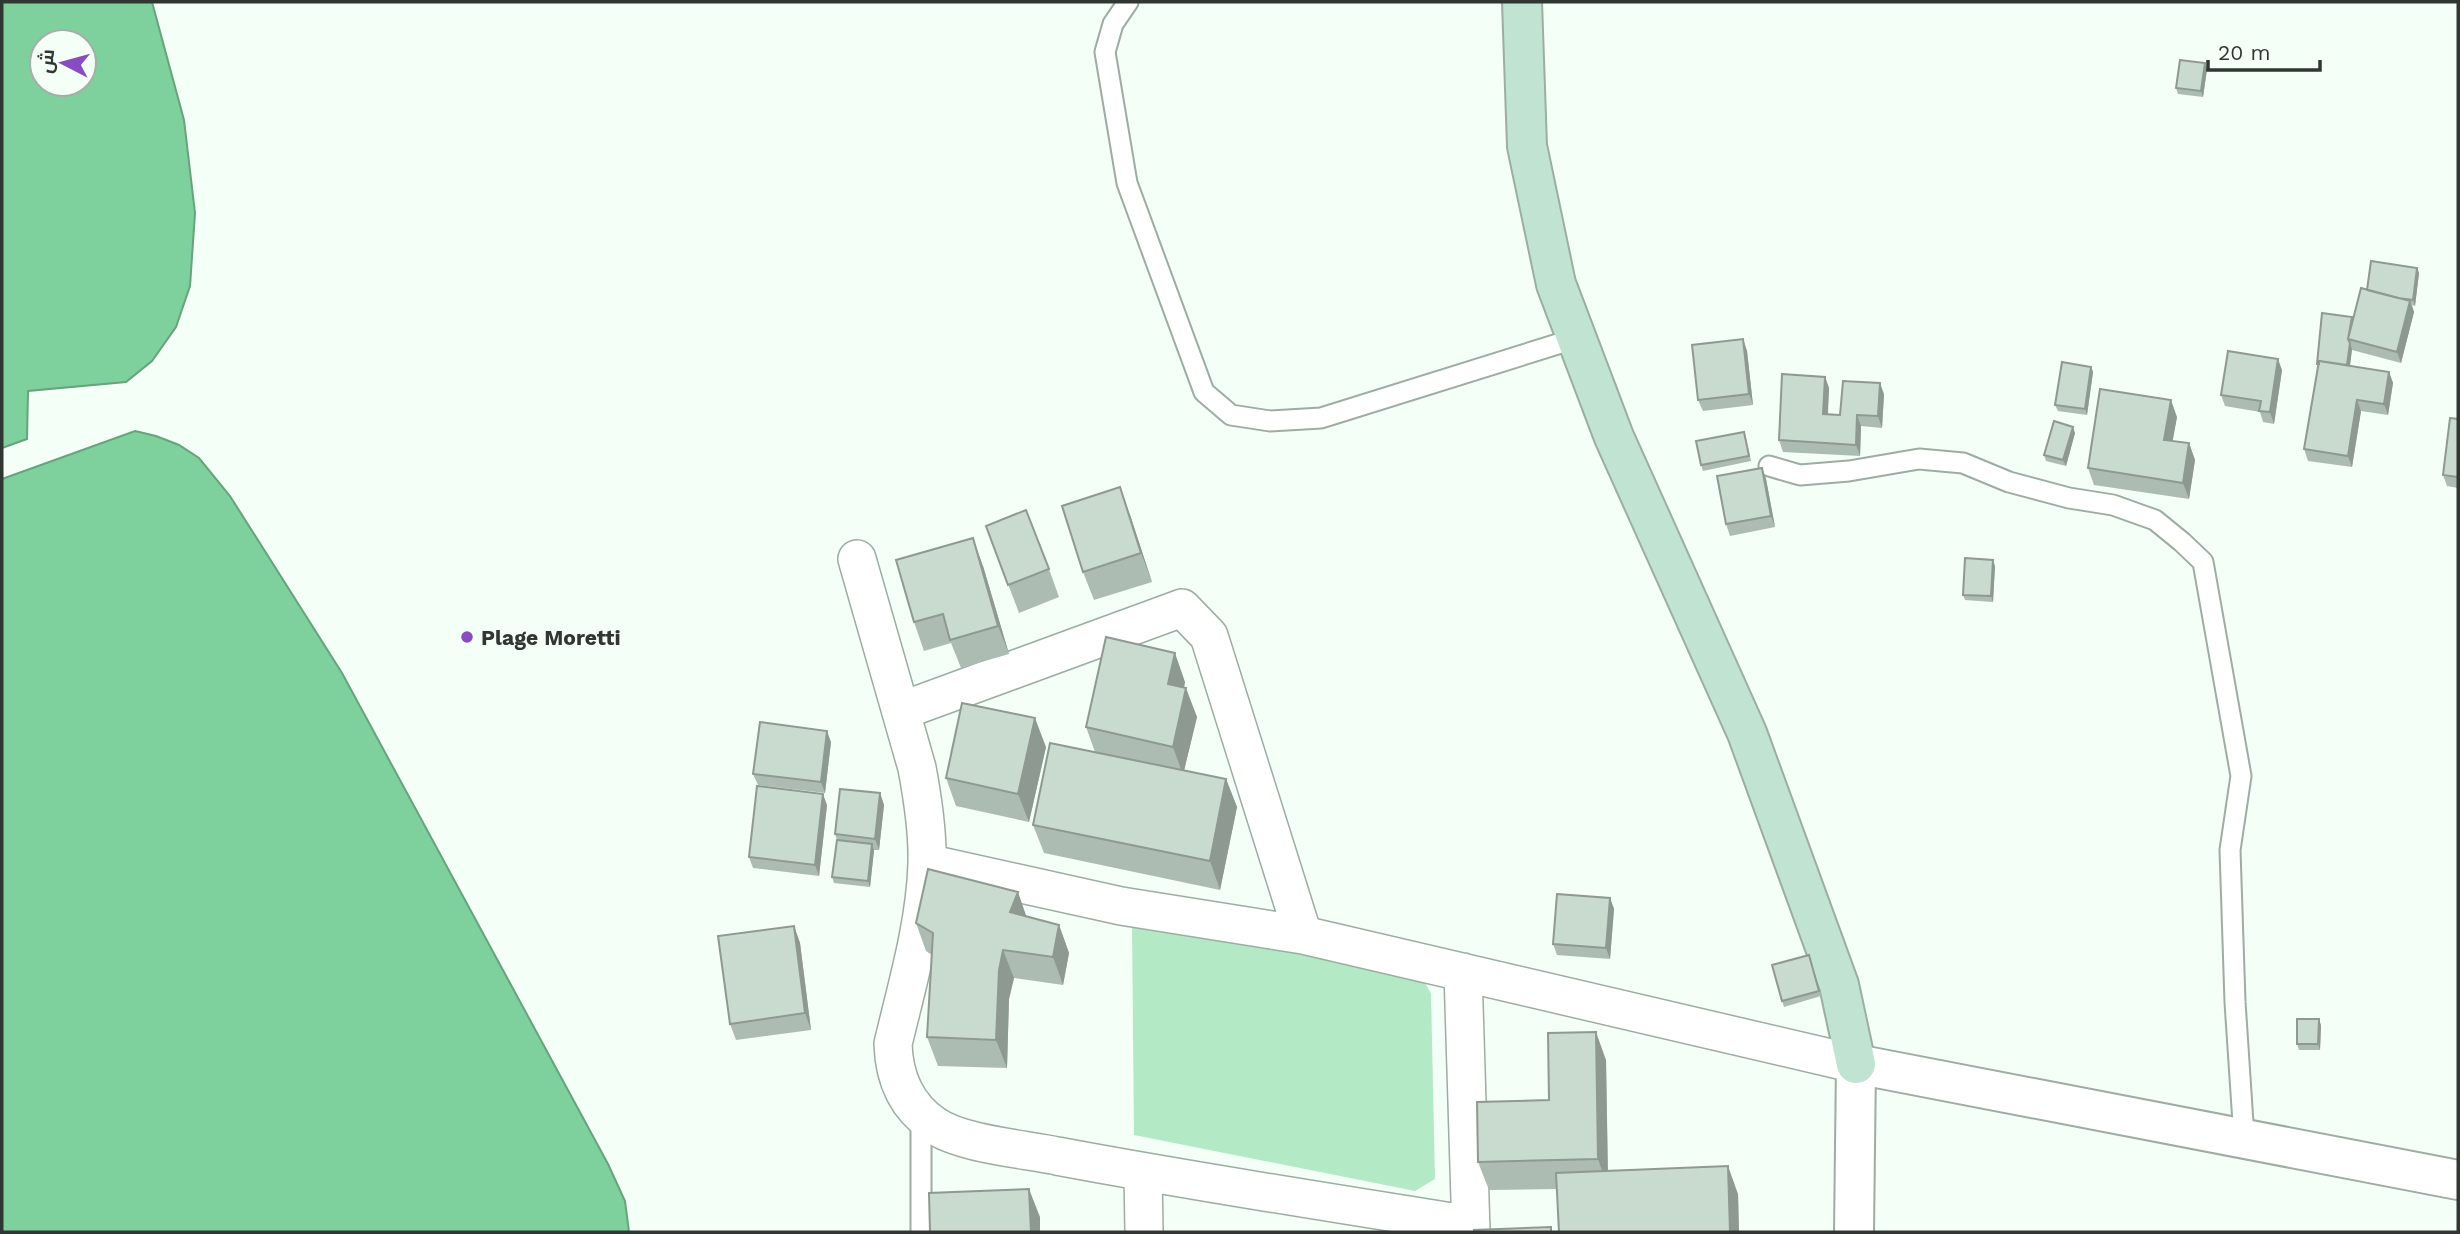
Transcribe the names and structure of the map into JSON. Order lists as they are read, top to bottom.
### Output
{
  "places": ["Plage Moretti"],
  "scale_bar": "20 m",
  "north": "left"
}
